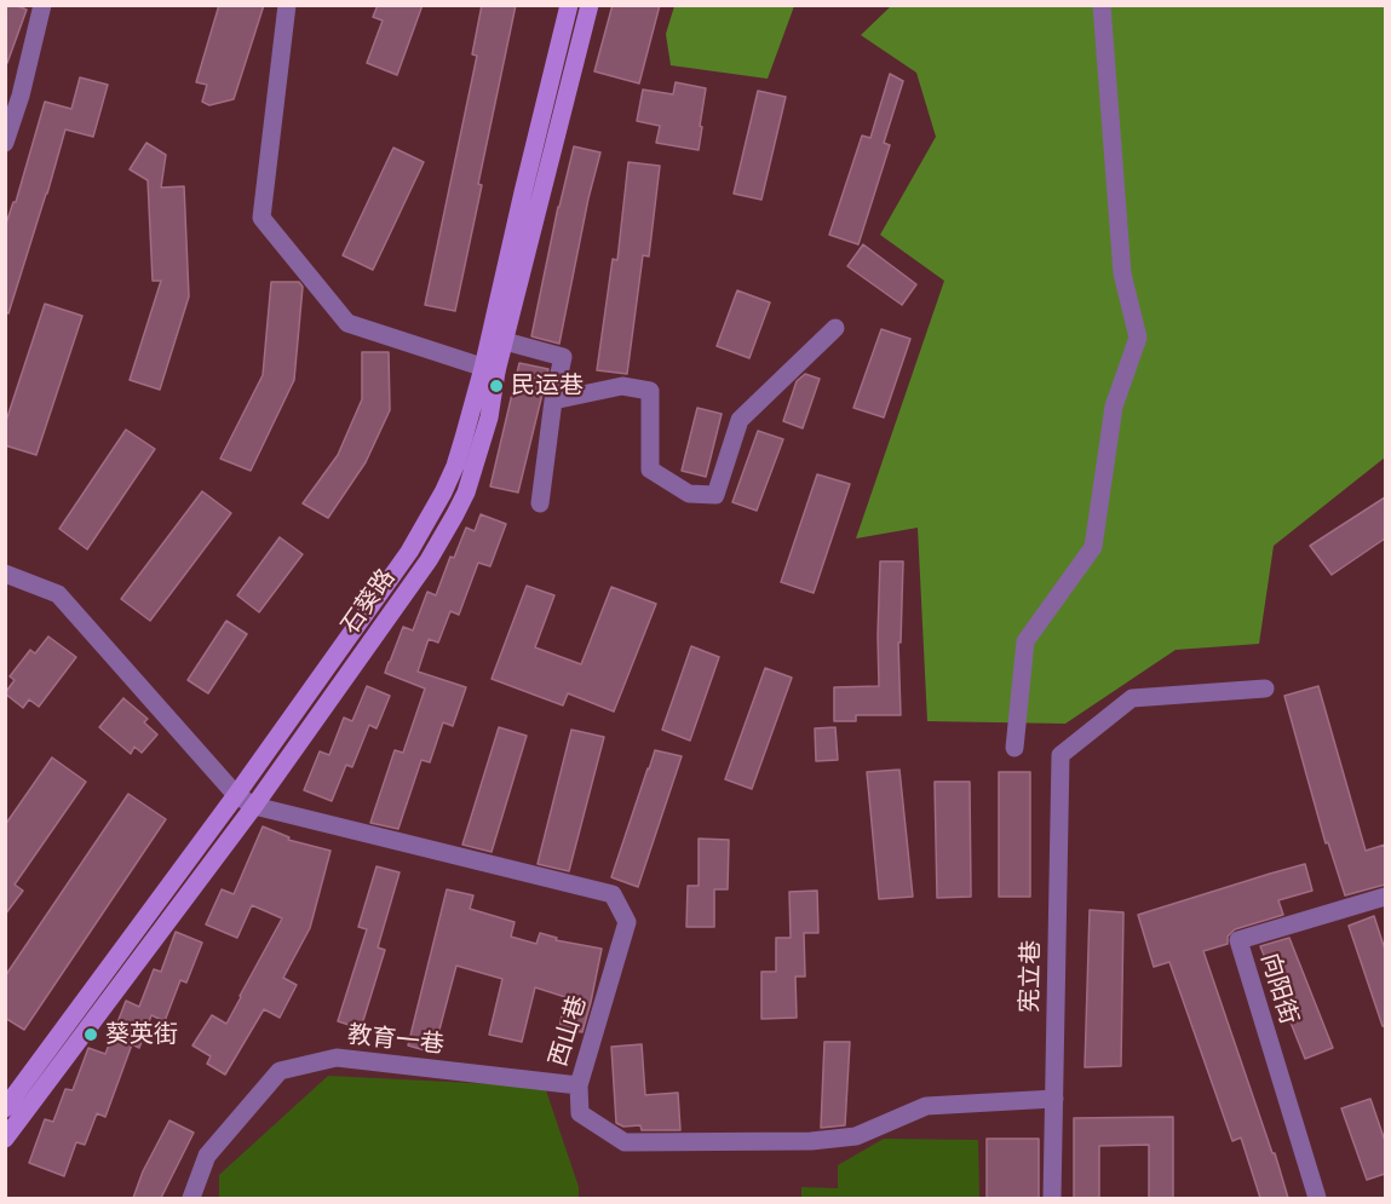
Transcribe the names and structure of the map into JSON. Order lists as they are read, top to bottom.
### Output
{
  "streets": {
    "main road": ["石葵路"],
    "street": [
      "宪立巷",
      "向阳街",
      "西山巷",
      "教育一巷"
    ]
  },
  "crossings": [
    ["石葵路", "西山巷"],
    ["宪立巷", "西山巷"],
    ["西山巷", "教育一巷"]
  ],
  "places": ["民运巷", "葵英街"]
}
